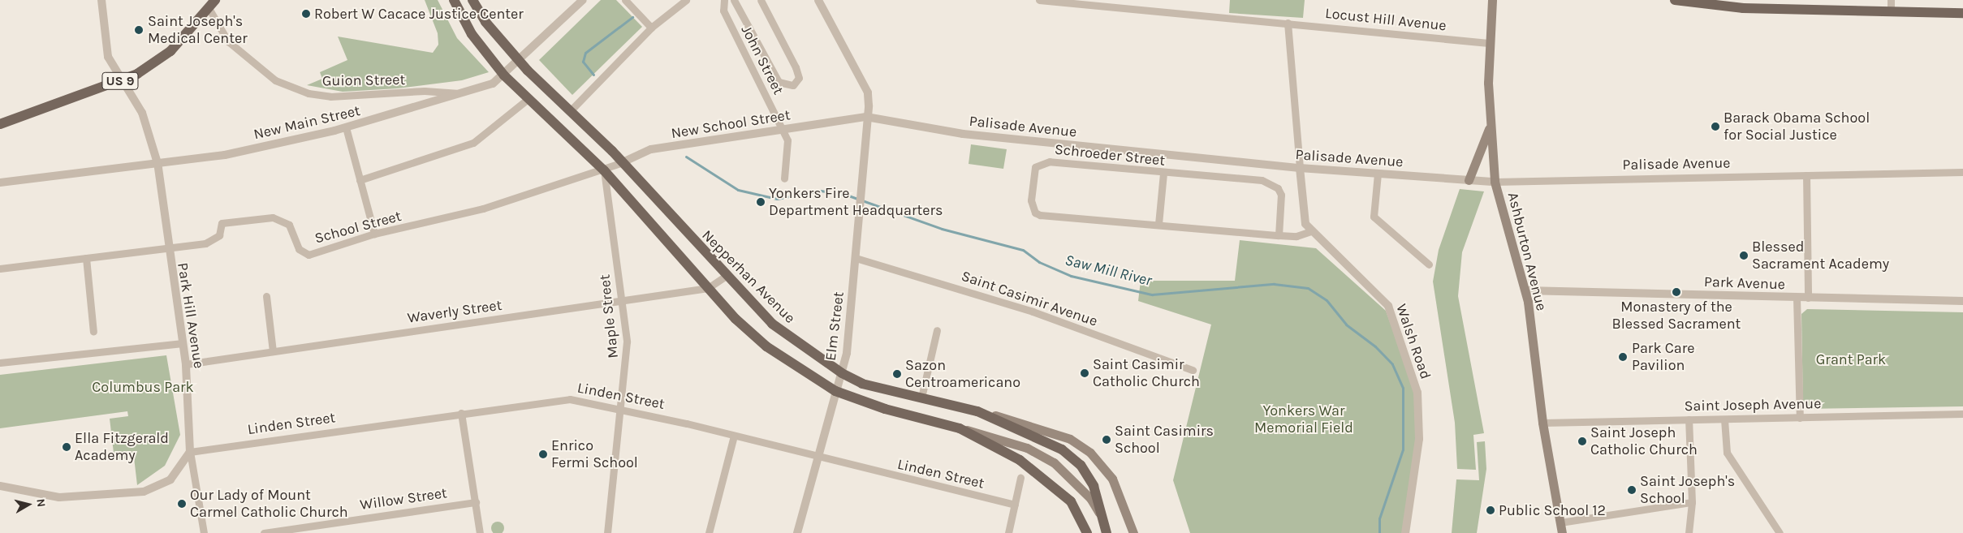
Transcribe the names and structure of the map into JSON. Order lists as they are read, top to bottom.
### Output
{
  "streets": {
    "main road": ["US 9", "Ashburton Avenue", "Nepperhan Avenue"],
    "street": [
      "Locust Hill Avenue",
      "John Street",
      "Guion Street",
      "New Main Street",
      "New School Street",
      "Palisade Avenue",
      "Schroeder Street",
      "School Street",
      "Park Avenue",
      "Saint Casimir Avenue",
      "Waverly Street",
      "Park Hill Avenue",
      "Maple Street",
      "Elm Street",
      "Walsh Road",
      "Linden Street",
      "Saint Joseph Avenue",
      "Willow Street"
    ]
  },
  "crossings": [
    ["Locust Hill Avenue", "Ashburton Avenue"],
    ["John Street", "New School Street"],
    ["Guion Street", "US 9"],
    ["Guion Street", "New Main Street"],
    ["US 9", "Park Hill Avenue"],
    ["New Main Street", "Nepperhan Avenue"],
    ["New Main Street", "Park Hill Avenue"],
    ["New School Street", "Palisade Avenue"],
    ["New School Street", "School Street"],
    ["New School Street", "Nepperhan Avenue"],
    ["New School Street", "Maple Street"],
    ["New School Street", "Elm Street"],
    ["Palisade Avenue", "Ashburton Avenue"],
    ["Palisade Avenue", "Elm Street"],
    ["Palisade Avenue", "Walsh Road"],
    ["Schroeder Street", "Walsh Road"],
    ["School Street", "Park Hill Avenue"],
    ["School Street", "Maple Street"],
    ["Ashburton Avenue", "Park Avenue"],
    ["Ashburton Avenue", "Saint Joseph Avenue"],
    ["Nepperhan Avenue", "Waverly Street"],
    ["Nepperhan Avenue", "Elm Street"],
    ["Saint Casimir Avenue", "Elm Street"],
    ["Waverly Street", "Park Hill Avenue"],
    ["Waverly Street", "Maple Street"],
    ["Park Hill Avenue", "Linden Street"],
    ["Maple Street", "Linden Street"],
    ["Elm Street", "Linden Street"]
  ],
  "water": ["Saw Mill River"],
  "parks": ["Grant Park", "Columbus Park", "Yonkers War Memorial Field"],
  "places": [
    "Robert W Cacace Justice Center",
    "Saint Joseph's Medical Center",
    "Barack Obama School for Social Justice",
    "Yonkers Fire Department Headquarters",
    "Blessed Sacrament Academy",
    "Monastery of the Blessed Sacrament",
    "Park Care Pavilion",
    "Saint Casimir Catholic Church",
    "Sazon Centroamericano",
    "Saint Casimirs School",
    "Saint Joseph Catholic Church",
    "Ella Fitzgerald Academy",
    "Enrico Fermi School",
    "Saint Joseph's School",
    "Our Lady of Mount Carmel Catholic Church",
    "Public School 12"
  ],
  "north": "right"
}
